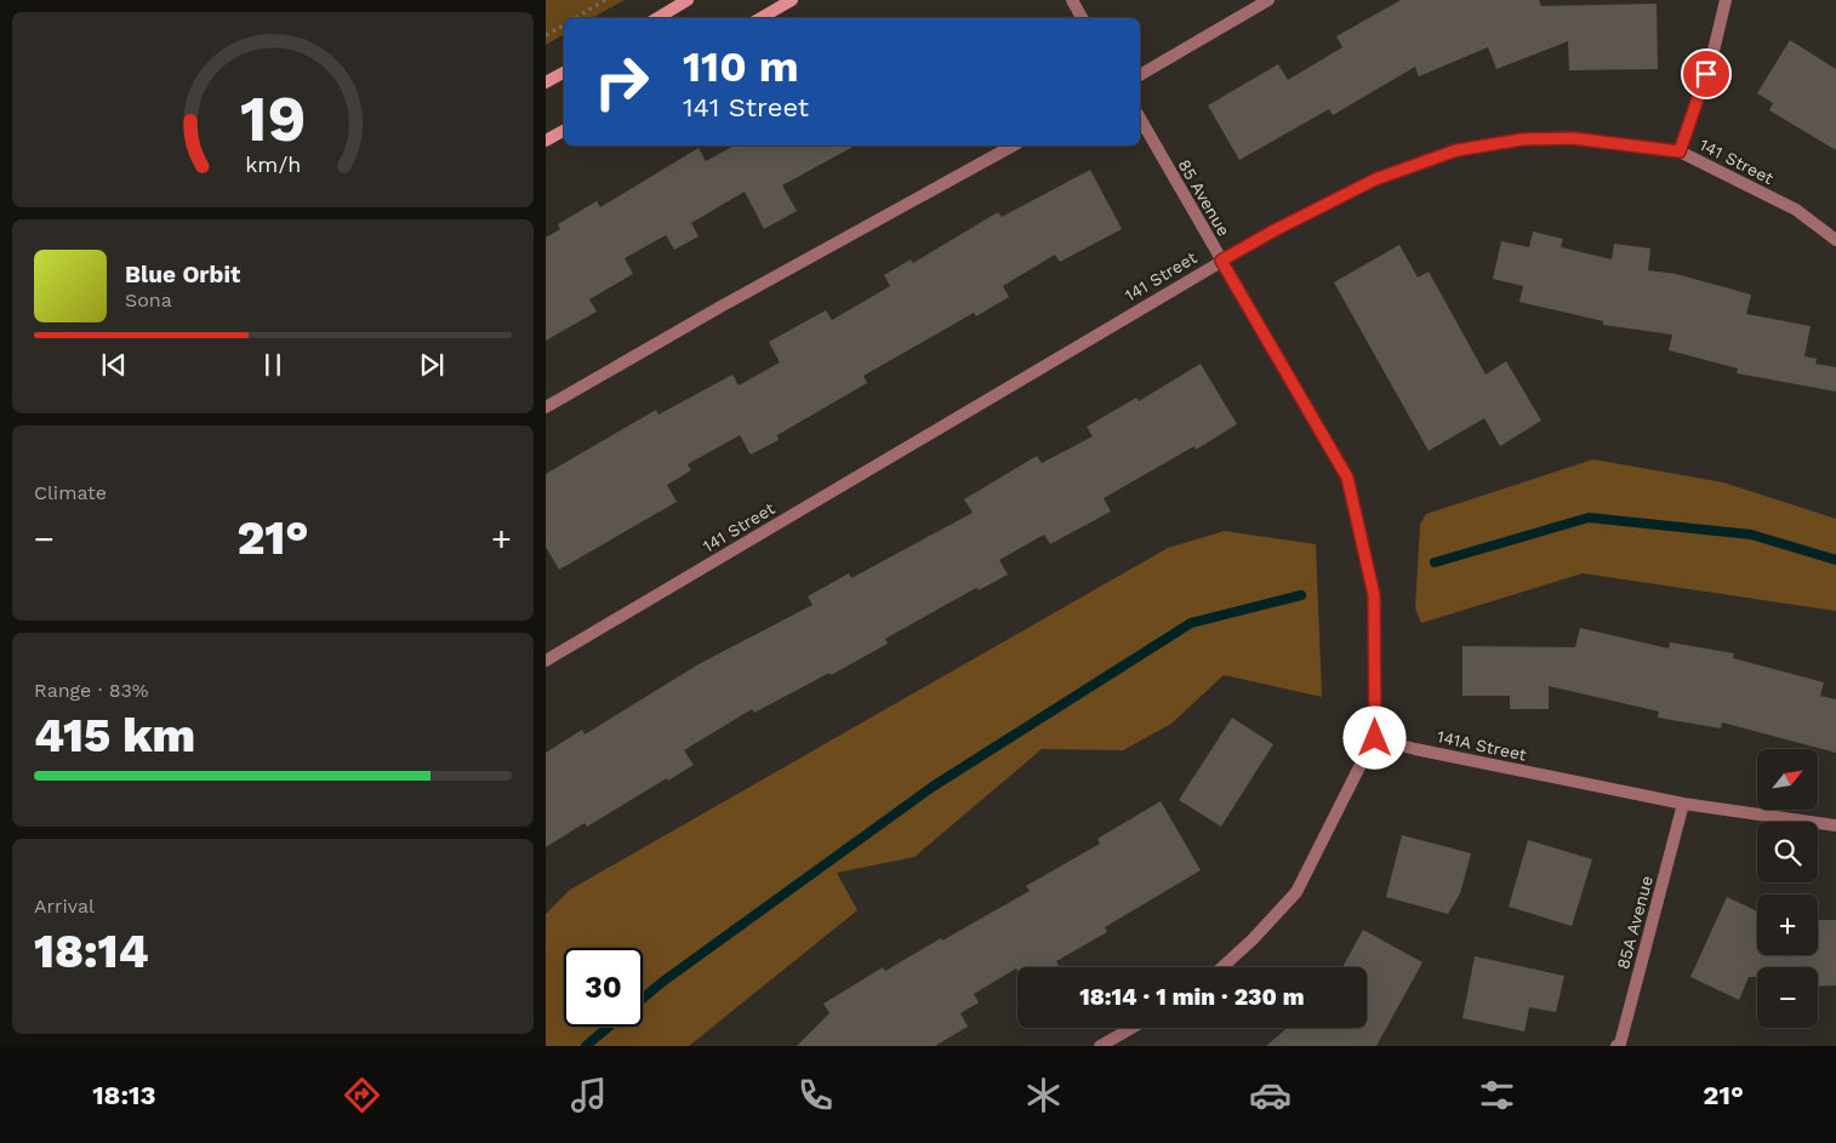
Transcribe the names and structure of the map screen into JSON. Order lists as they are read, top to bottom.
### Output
{
  "streets": {
    "street": [
      "141 Street",
      "85 Avenue",
      "141A Street",
      "85A Avenue"
    ]
  },
  "crossings": [
    ["141 Street", "85 Avenue"],
    ["85 Avenue", "141A Street"],
    ["141A Street", "85A Avenue"]
  ],
  "north": "top right",
  "page": {
    "turn": ["110 m", "141 Street"],
    "song": ["Blue Orbit", "Sona"],
    "tile": [
      "Climate",
      ["Range · 83%", "415 km"],
      ["Arrival", "18:14"]
    ],
    "heat": ["−", "21°", "+"],
    "map_buttons": ["+", "−"],
    "limit": "30",
    "trip": "18:14 · 1 min · 230 m",
    "tabs": ["18:13", "21°"],
    "gauge": ["19", "km/h"]
  }
}
